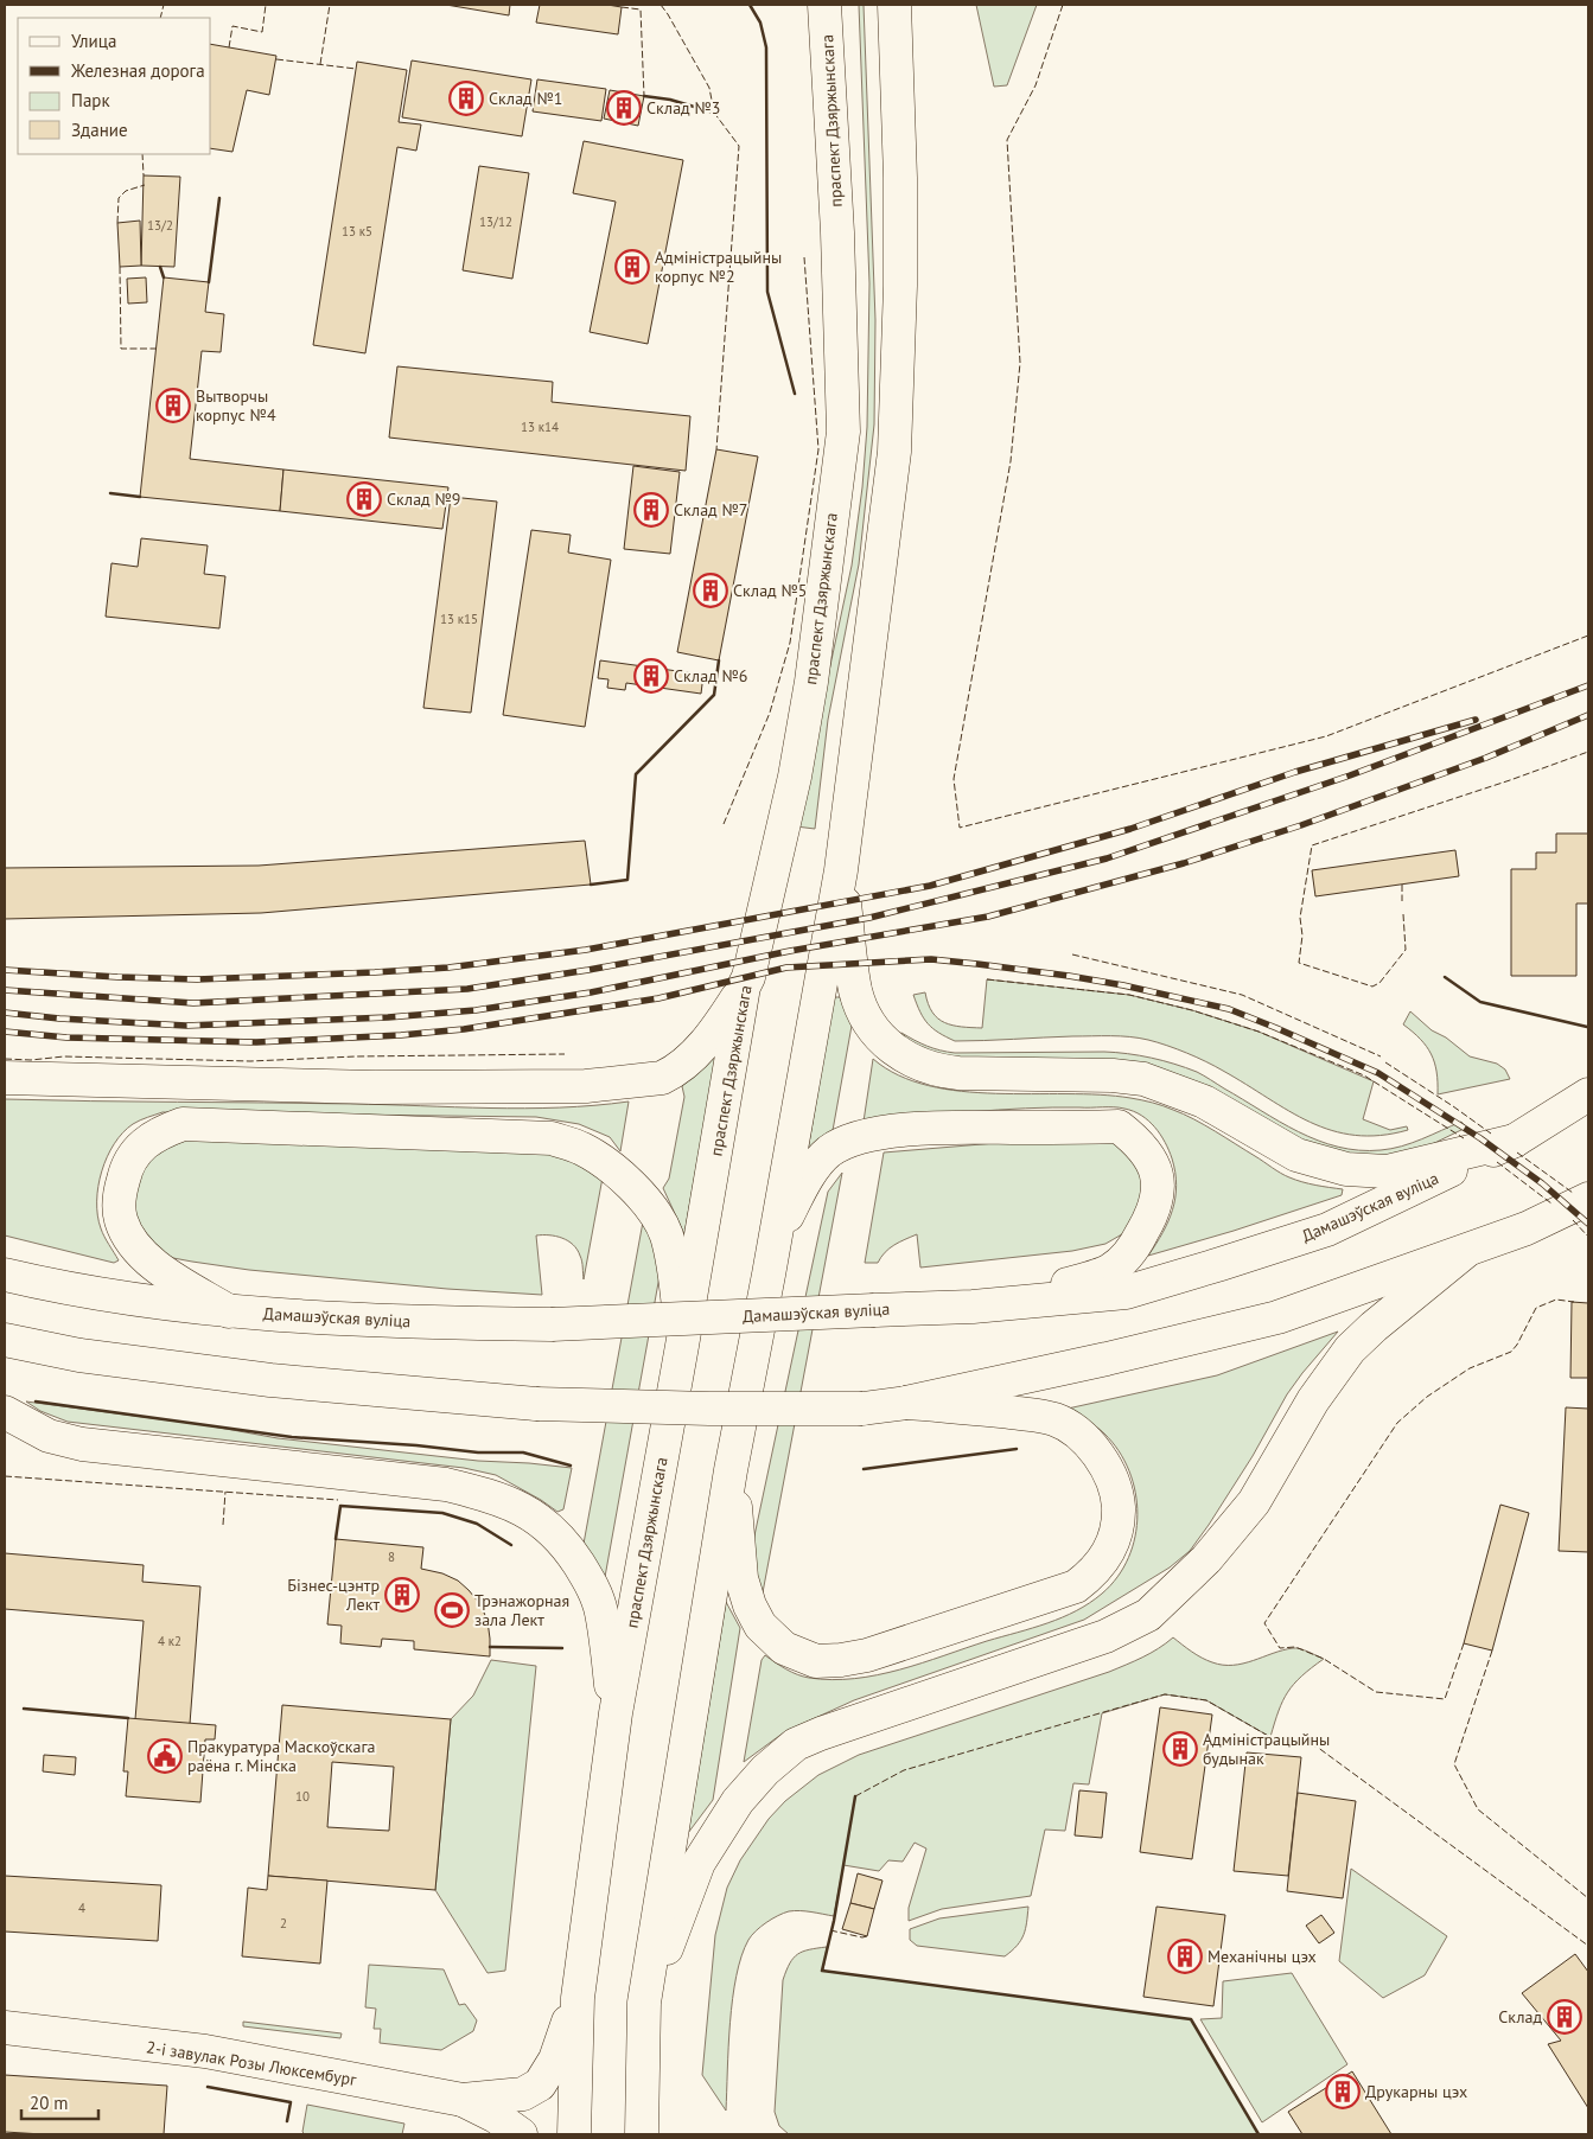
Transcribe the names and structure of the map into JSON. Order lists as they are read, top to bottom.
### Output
{
  "streets": {
    "main road": ["праспект Дзяржынскага", "Дамашэўская вуліца", "2-і завулак Розы Люксембург"]
  },
  "crossings": [
    ["праспект Дзяржынскага", "2-і завулак Розы Люксембург"]
  ],
  "places": {
    "building": [
      "Склад №1",
      "Склад №3",
      "Адміністрацыйны корпус №2",
      "Вытворчы корпус №4",
      "Склад №9",
      "Склад №7",
      "Склад №5",
      "Склад №6",
      "Бізнес-цэнтр Лект",
      "Адміністрацыйны будынак",
      "Механічны цэх",
      "Склад",
      "Друкарны цэх"
    ],
    "sports": ["Трэнажорная зала Лект"],
    "public building": ["Пракуратура Маскоўскага раёна г. Мінска"]
  },
  "house_numbers": [
    "13/12",
    "13/2",
    "13 к5",
    "13 к14",
    "13 к15",
    "8",
    "4 к2",
    "10",
    "4",
    "2"
  ],
  "legend": [
    "Улица",
    "Железная дорога",
    "Парк",
    "Здание"
  ],
  "scale_bar": "20 m"
}
